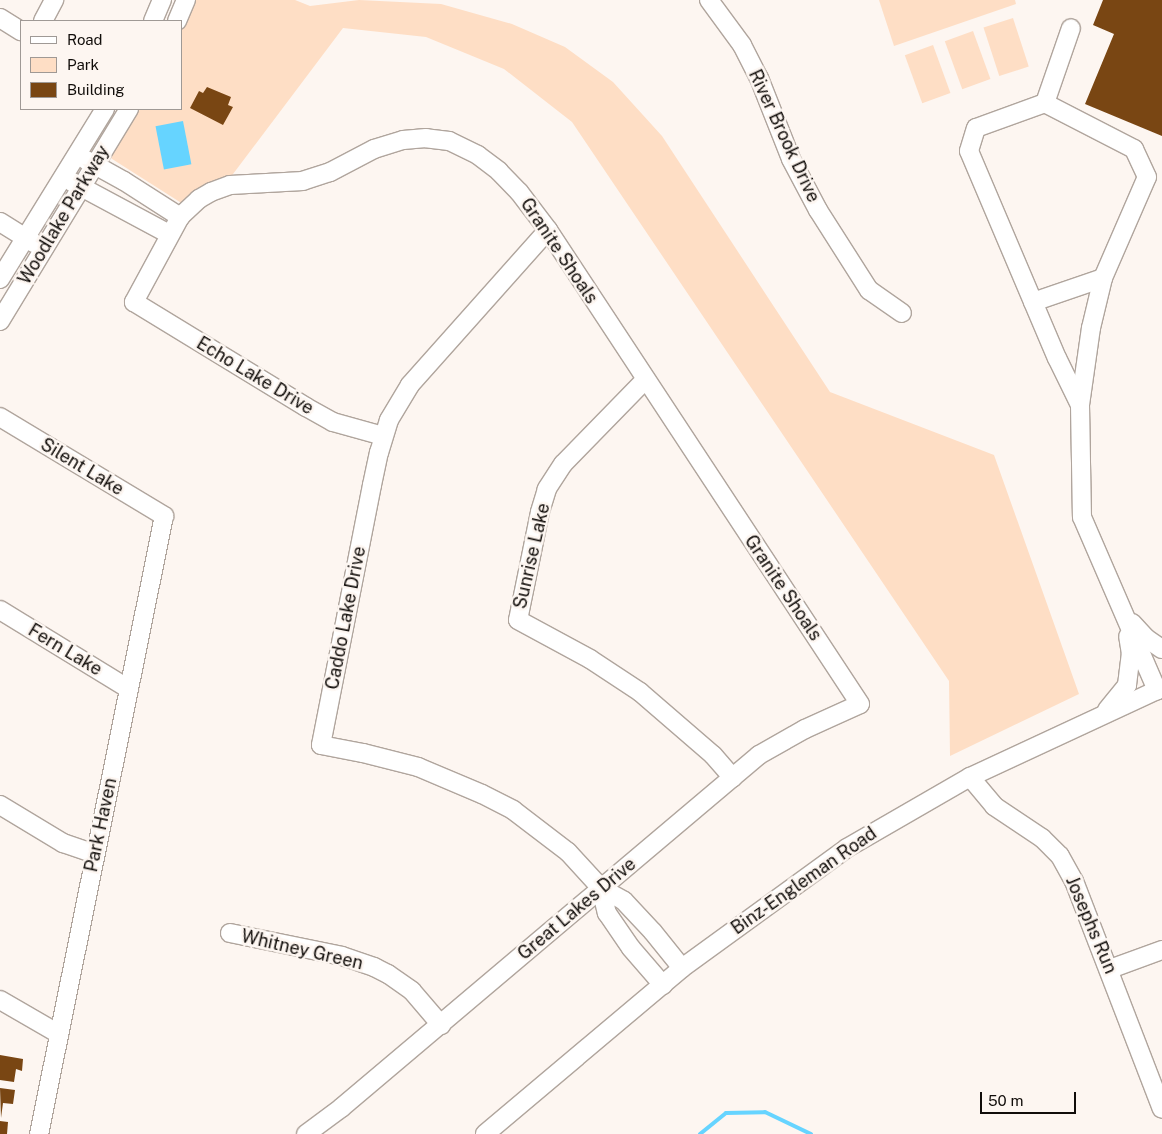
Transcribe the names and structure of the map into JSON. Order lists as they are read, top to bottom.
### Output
{
  "streets": {
    "street": [
      "River Brook Drive",
      "Woodlake Parkway",
      "Granite Shoals",
      "Echo Lake Drive",
      "Silent Lake",
      "Sunrise Lake",
      "Caddo Lake Drive",
      "Fern Lake",
      "Park Haven",
      "Binz-Engleman Road",
      "Great Lakes Drive",
      "Josephs Run",
      "Whitney Green"
    ]
  },
  "crossings": [
    ["Granite Shoals", "Echo Lake Drive"],
    ["Granite Shoals", "Sunrise Lake"],
    ["Granite Shoals", "Caddo Lake Drive"],
    ["Granite Shoals", "Great Lakes Drive"],
    ["Echo Lake Drive", "Caddo Lake Drive"],
    ["Silent Lake", "Park Haven"],
    ["Sunrise Lake", "Great Lakes Drive"],
    ["Caddo Lake Drive", "Binz-Engleman Road"],
    ["Caddo Lake Drive", "Great Lakes Drive"],
    ["Fern Lake", "Park Haven"],
    ["Binz-Engleman Road", "Josephs Run"],
    ["Great Lakes Drive", "Whitney Green"]
  ],
  "legend": ["Road", "Park", "Building"],
  "scale_bar": "50 m"
}
